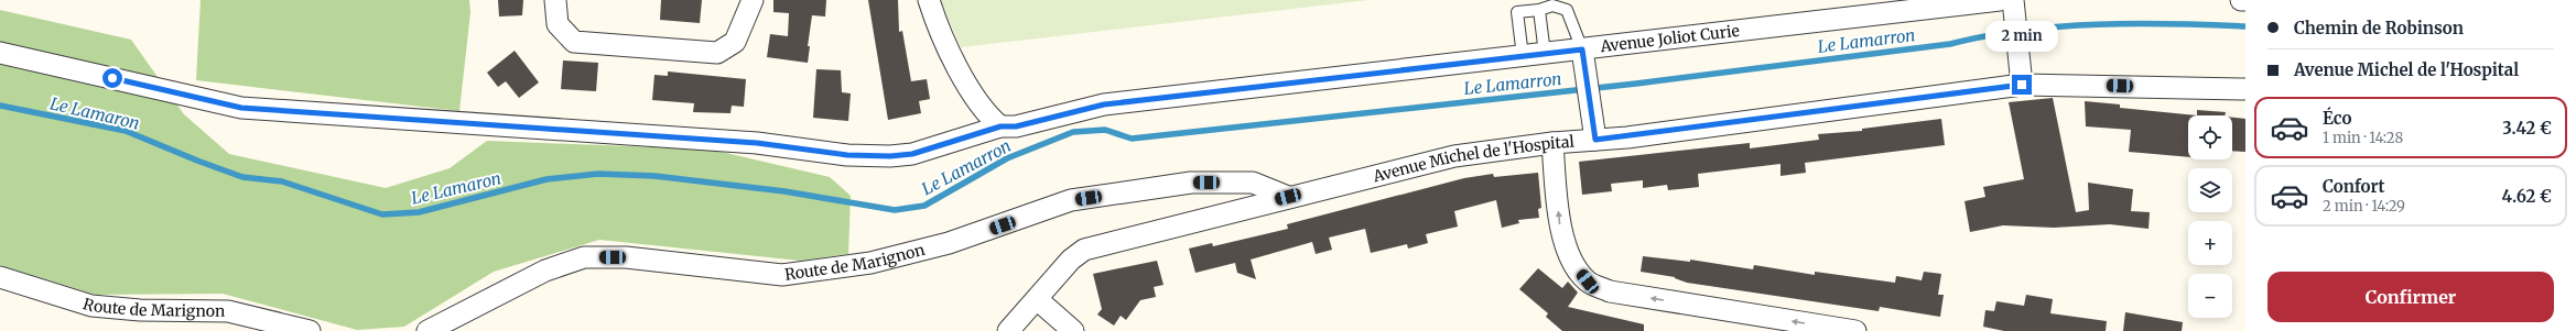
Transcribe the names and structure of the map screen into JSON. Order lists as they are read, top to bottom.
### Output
{
  "streets": {
    "street": ["Avenue Joliot Curie", "Avenue Michel de l'Hospital", "Route de Marignon"]
  },
  "crossings": [
    ["Avenue Michel de l'Hospital", "Route de Marignon"]
  ],
  "water": ["Le Lamarron", "Le Lamaron"],
  "page": {
    "banner": ["Chemin de Robinson", "Avenue Michel de l'Hospital"],
    "bubble": "2 min",
    "list": [
      {
        "name": "Éco",
        "note": "1 min · 14:28",
        "value": "3.42 €"
      },
      {
        "name": "Confort",
        "note": "2 min · 14:29",
        "value": "4.62 €"
      }
    ],
    "map_buttons": ["+", "−"],
    "buttons": "Confirmer"
  }
}
